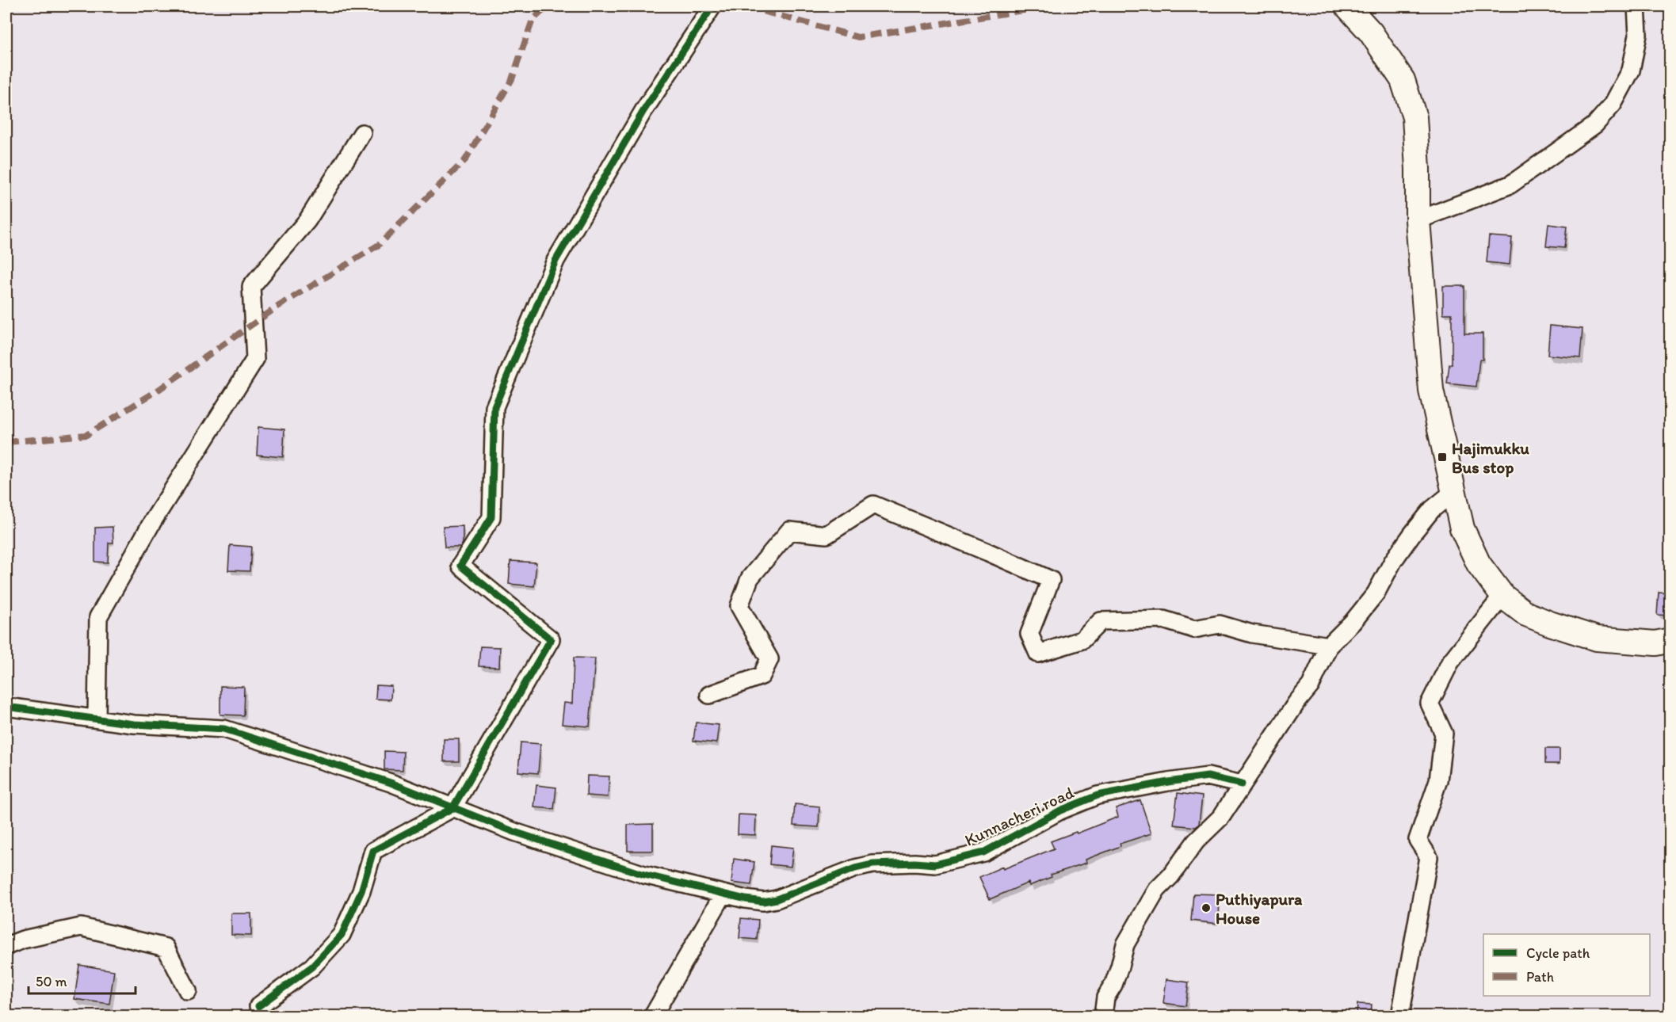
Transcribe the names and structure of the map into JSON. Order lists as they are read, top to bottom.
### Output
{
  "streets": {
    "street": ["Kunnacheri road"]
  },
  "places": {
    "transit": ["Hajimukku Bus stop"],
    "other": ["Puthiyapura House"]
  },
  "legend": ["Cycle path", "Path"],
  "scale_bar": "50 m"
}
